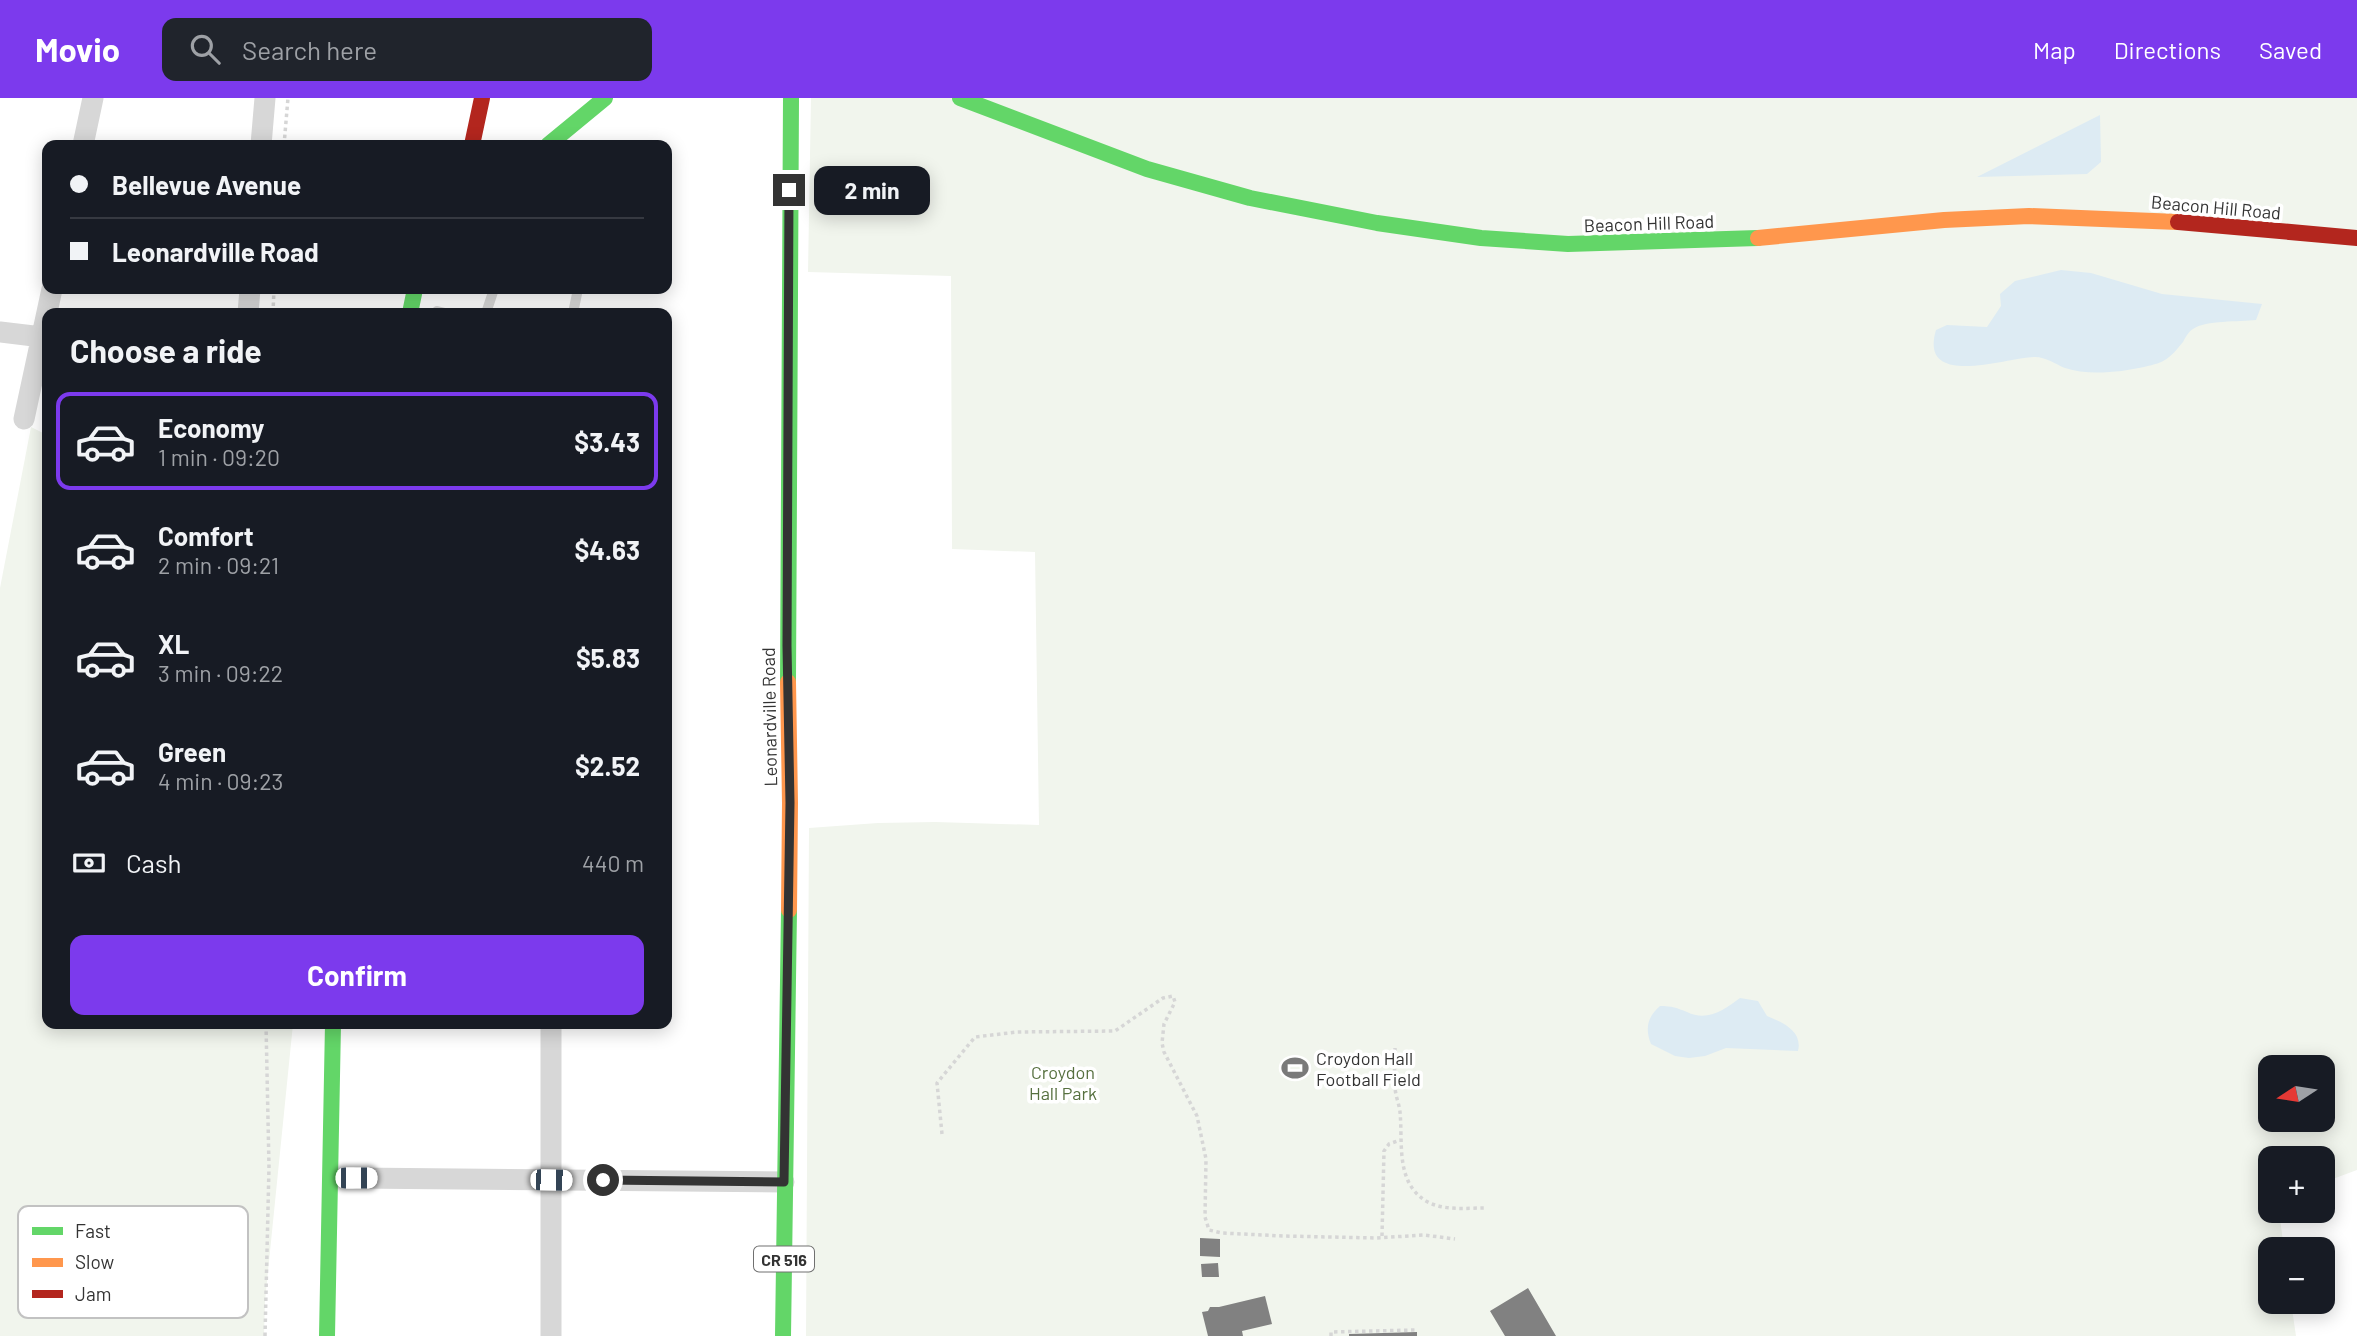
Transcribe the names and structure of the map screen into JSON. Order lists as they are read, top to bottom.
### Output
{
  "streets": {
    "main road": ["Beacon Hill Road", "Leonardville Road", "CR 516"]
  },
  "parks": ["Croydon Hall Park"],
  "places": {
    "sports": ["Croydon Hall Football Field"]
  },
  "legend": ["Fast", "Slow", "Jam"],
  "north": "left",
  "page": {
    "header": "Movio",
    "search": "Search here",
    "nav": ["Map", "Directions", "Saved"],
    "banner": ["Bellevue Avenue", "Leonardville Road"],
    "bubble": "2 min",
    "heading": "Choose a ride",
    "list": [
      {
        "name": "Economy",
        "note": "1 min · 09:20",
        "value": "$3.43"
      },
      {
        "name": "Comfort",
        "note": "2 min · 09:21",
        "value": "$4.63"
      },
      {
        "name": "XL",
        "note": "3 min · 09:22",
        "value": "$5.83"
      },
      {
        "name": "Green",
        "note": "4 min · 09:23",
        "value": "$2.52"
      }
    ],
    "pay": ["Cash", "440 m"],
    "buttons": "Confirm",
    "map_buttons": ["+", "−"]
  }
}
